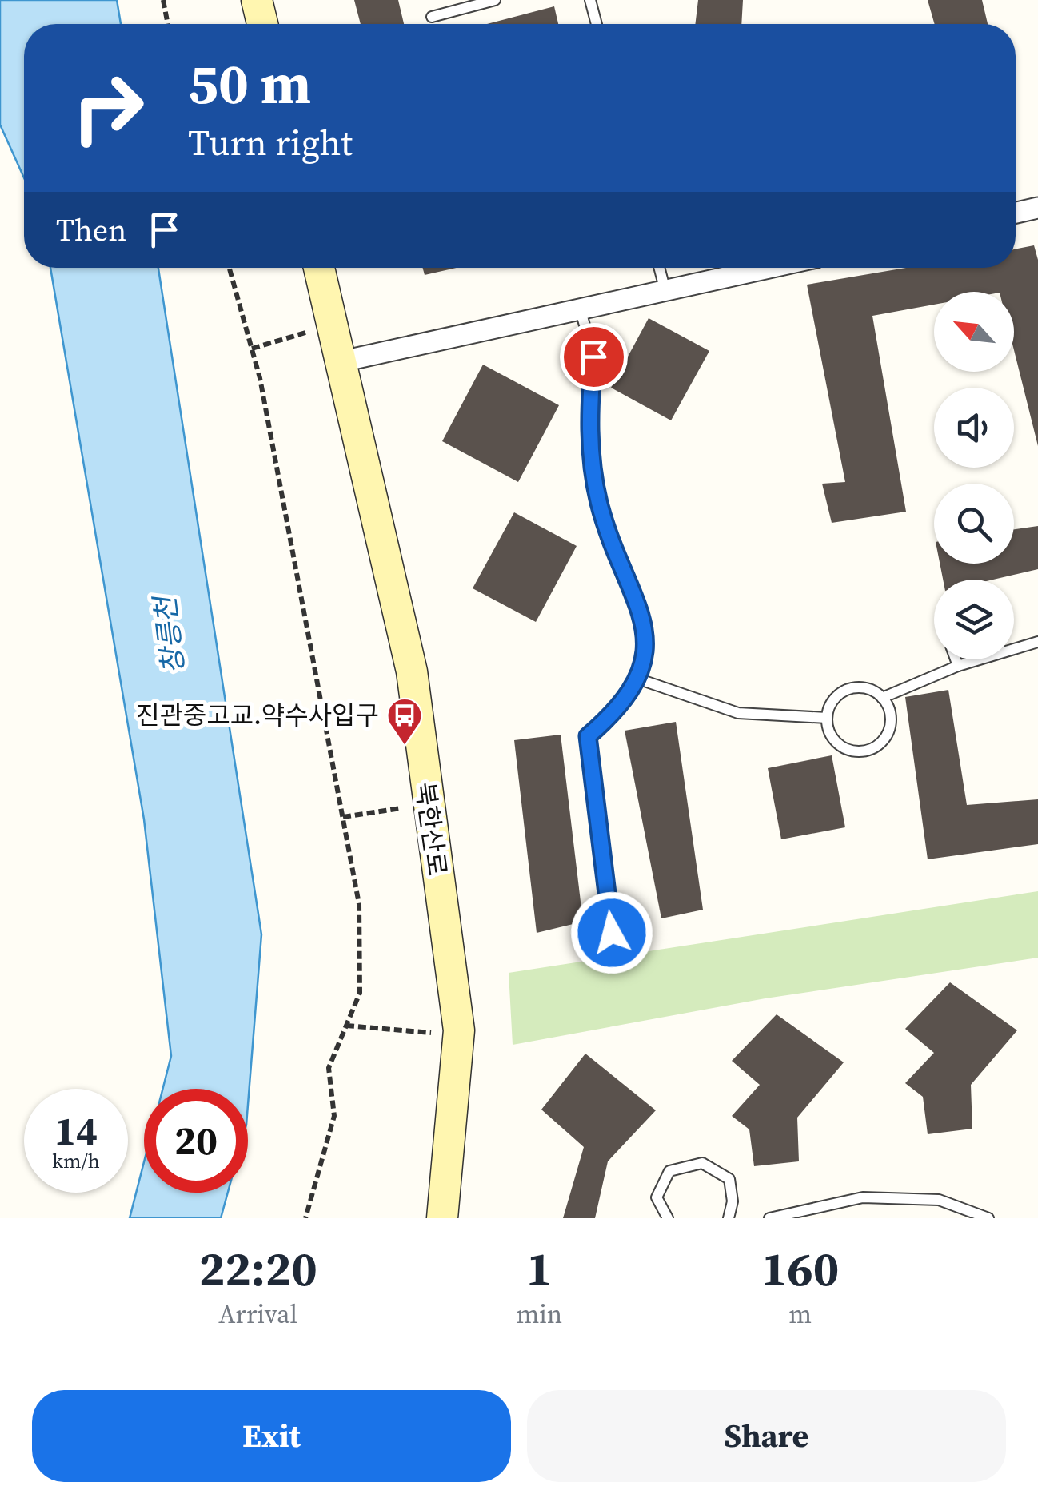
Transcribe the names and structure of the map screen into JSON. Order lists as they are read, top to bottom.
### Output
{
  "streets": {
    "main road": ["북한산로"]
  },
  "water": ["창릉천"],
  "places": {
    "bus stop": ["진관중고교.약수사입구"]
  },
  "north": "top left",
  "page": {
    "turn": ["50 m", "Turn right"],
    "then": "Then",
    "speed": "14 km/h",
    "limit": "20",
    "eta": [
      "22:20",
      "Arrival",
      "1",
      "min",
      "160",
      "m"
    ],
    "buttons": ["Exit", "Share"]
  }
}
